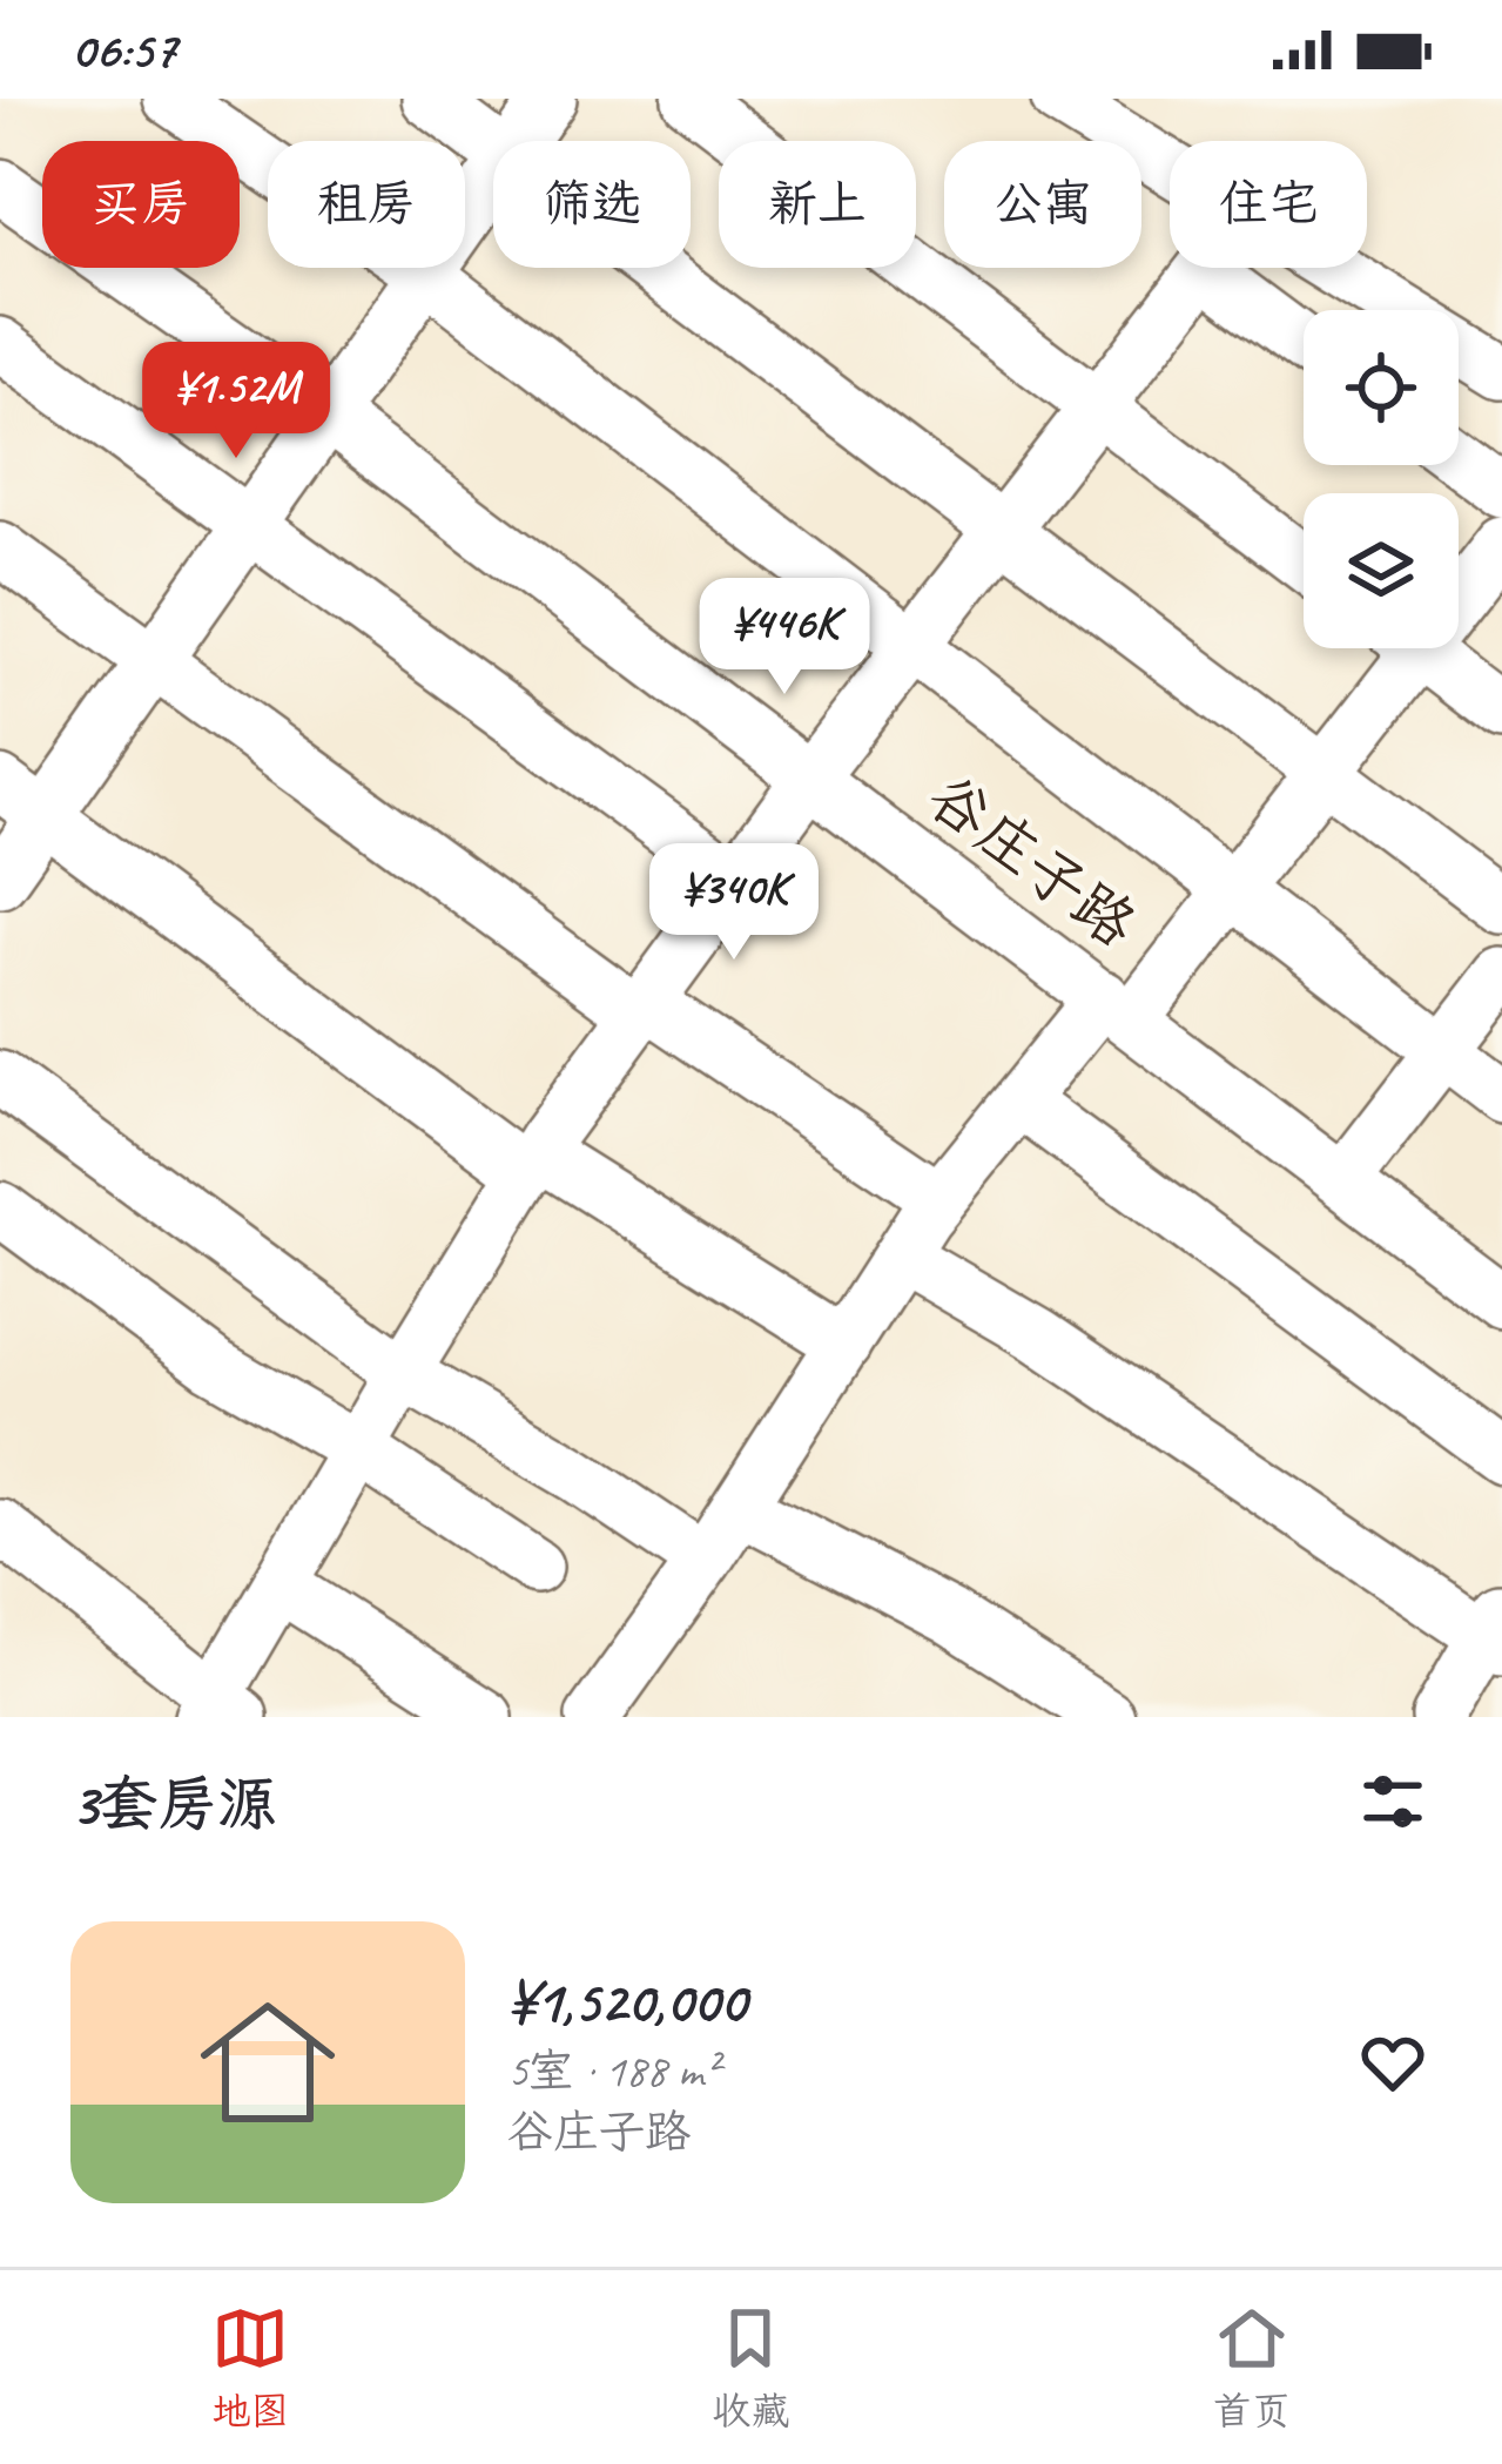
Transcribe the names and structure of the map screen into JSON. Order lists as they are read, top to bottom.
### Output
{
  "streets": {
    "street": ["谷庄子路"]
  },
  "page": {
    "status": "06:57",
    "chip": [
      "买房",
      "租房",
      "筛选",
      "新上",
      "公寓",
      "住宅"
    ],
    "price": ["¥1.52M", "¥446K", "¥340K"],
    "heading": "3套房源",
    "list": [
      {
        "name": "¥1,520,000",
        "note": "5室 · 188 m² · 谷庄子路"
      }
    ],
    "tabs": ["地图", "收藏", "首页"]
  }
}
